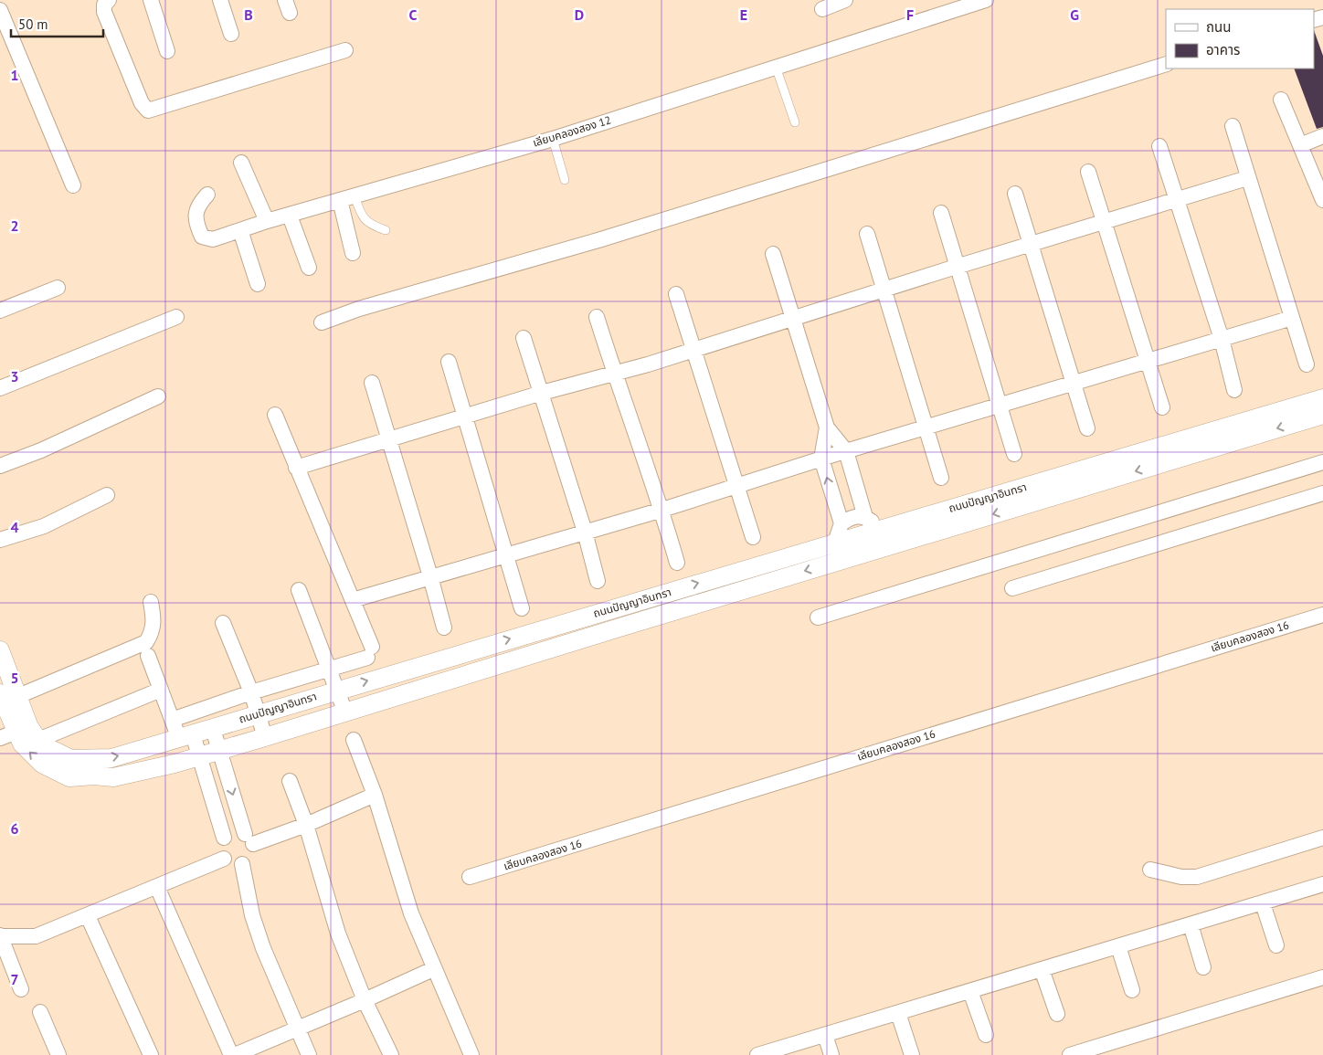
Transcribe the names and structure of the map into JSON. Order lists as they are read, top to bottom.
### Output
{
  "streets": {
    "street": ["เลียบคลองสอง 12", "ถนนปัญญาอินทรา", "เลียบคลองสอง 16"]
  },
  "legend": ["ถนน", "อาคาร"],
  "scale_bar": "50 m",
  "grid": {
    "columns": [
      "B",
      "C",
      "D",
      "E",
      "F",
      "G"
    ],
    "rows": [
      "1",
      "2",
      "3",
      "4",
      "5",
      "6",
      "7"
    ]
  }
}
